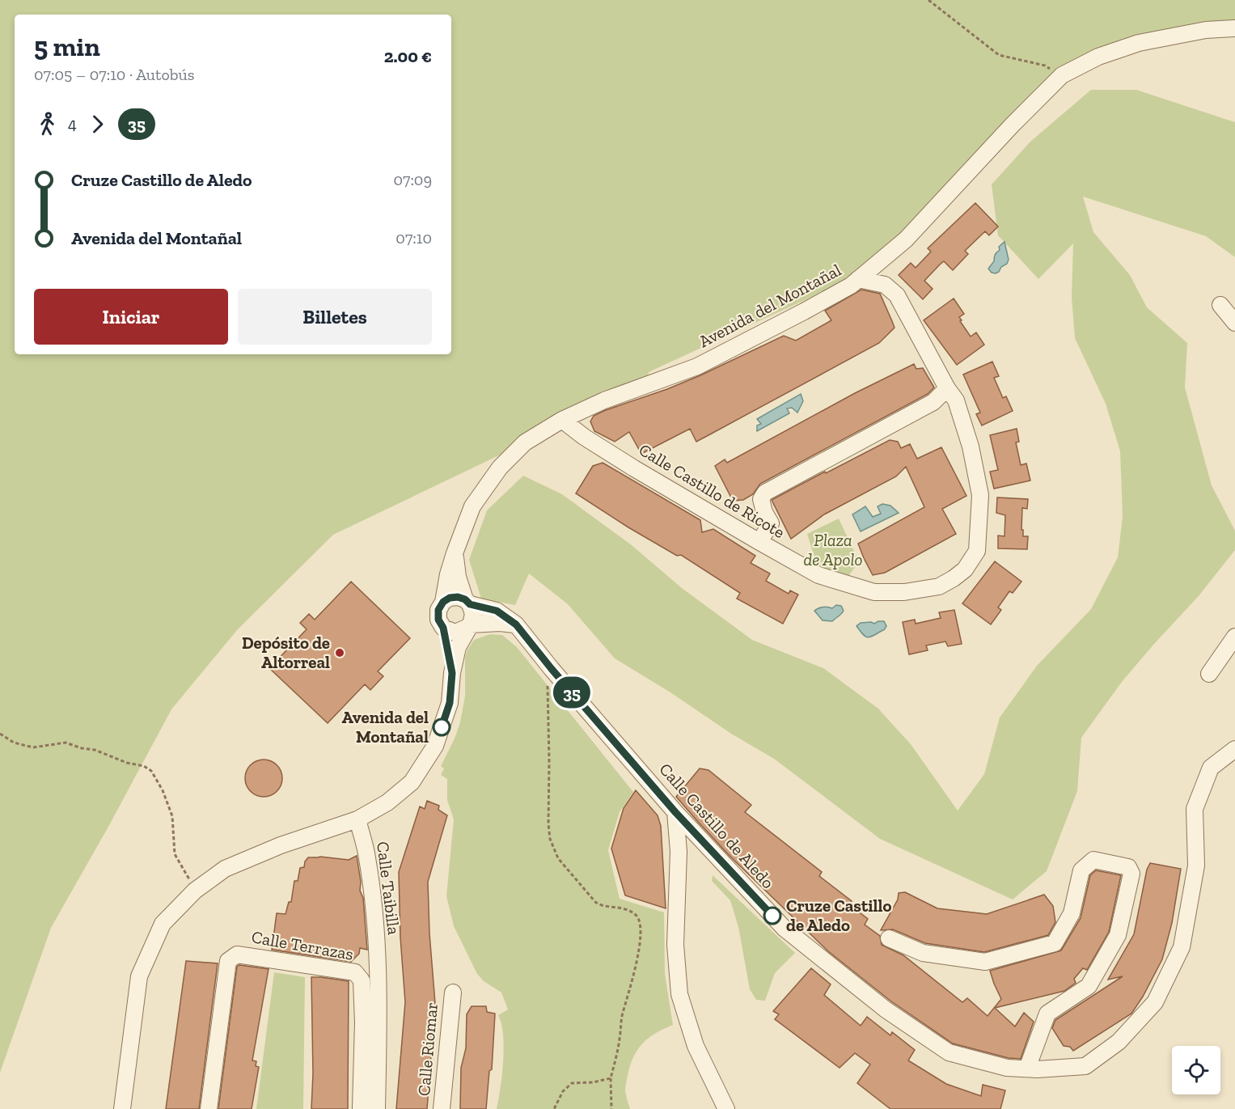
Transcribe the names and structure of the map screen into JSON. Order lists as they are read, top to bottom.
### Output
{
  "streets": {
    "street": [
      "Avenida del Montañal",
      "Calle Castillo de Ricote",
      "Calle Castillo de Aledo",
      "Calle Taibilla",
      "Calle Terrazas",
      "Calle Riomar"
    ]
  },
  "crossings": [
    ["Avenida del Montañal", "Calle Castillo de Ricote"],
    ["Avenida del Montañal", "Calle Castillo de Aledo"]
  ],
  "parks": ["Plaza de Apolo"],
  "places": ["Depósito de Altorreal", "Avenida del Montañal", "Cruze Castillo de Aledo"],
  "lines": ["bus line 35"],
  "page": {
    "on_map": "35",
    "heading": ["5 min", "07:05 – 07:10 · Autobús", "2.00 €"],
    "legs": ["4", "35"],
    "list": [
      {
        "name": "Cruze Castillo de Aledo",
        "value": "07:09"
      },
      {
        "name": "Avenida del Montañal",
        "value": "07:10"
      }
    ],
    "buttons": ["Iniciar", "Billetes"]
  }
}
